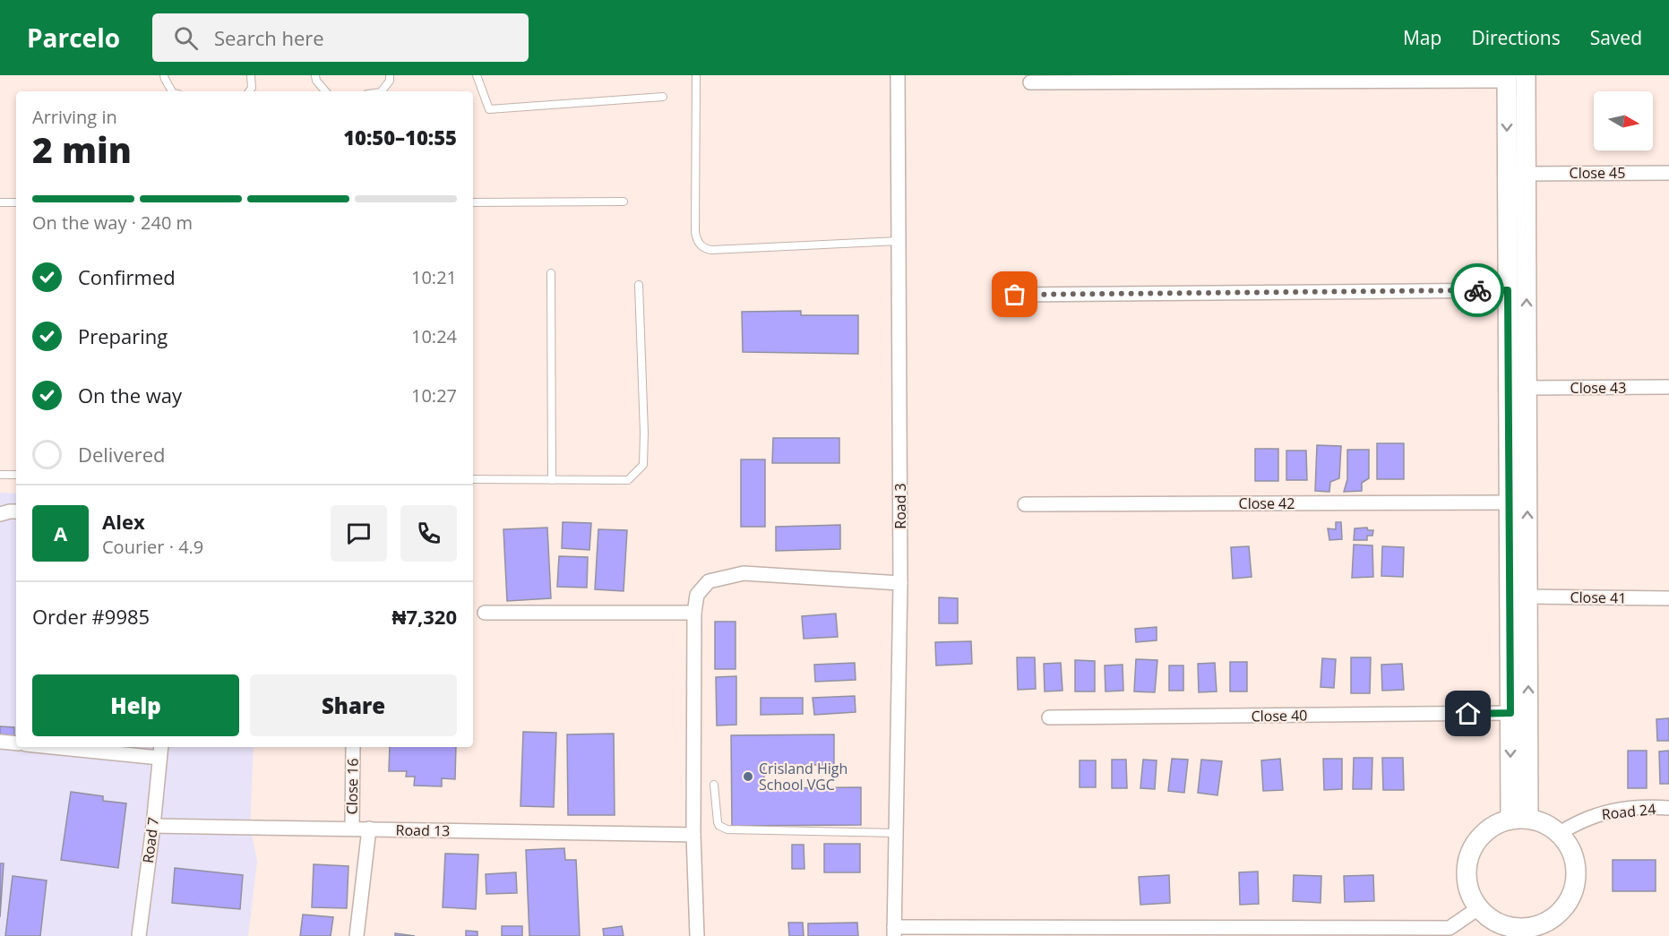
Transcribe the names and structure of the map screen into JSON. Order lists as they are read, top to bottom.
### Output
{
  "streets": {
    "street": [
      "Close 45",
      "Close 43",
      "Close 42",
      "Road 3",
      "Close 41",
      "Close 40",
      "Close 16",
      "Road 24",
      "Road 13",
      "Road 7"
    ]
  },
  "crossings": [
    ["Close 16", "Road 13"],
    ["Road 13", "Road 7"]
  ],
  "places": ["Crisland High School VGC"],
  "north": "right",
  "page": {
    "header": "Parcelo",
    "search": "Search here",
    "nav": ["Map", "Directions", "Saved"],
    "heading": ["2 min", "Arriving in", "10:50–10:55"],
    "panel": [
      "Alex",
      "Courier · 4.9",
      "Order #9985",
      "₦7,320"
    ],
    "bar": "On the way · 240 m",
    "list": [
      ["Confirmed", "10:21"],
      ["Preparing", "10:24"],
      ["On the way", "10:27"],
      "Delivered"
    ],
    "round": "A",
    "buttons": ["Help", "Share"]
  }
}
